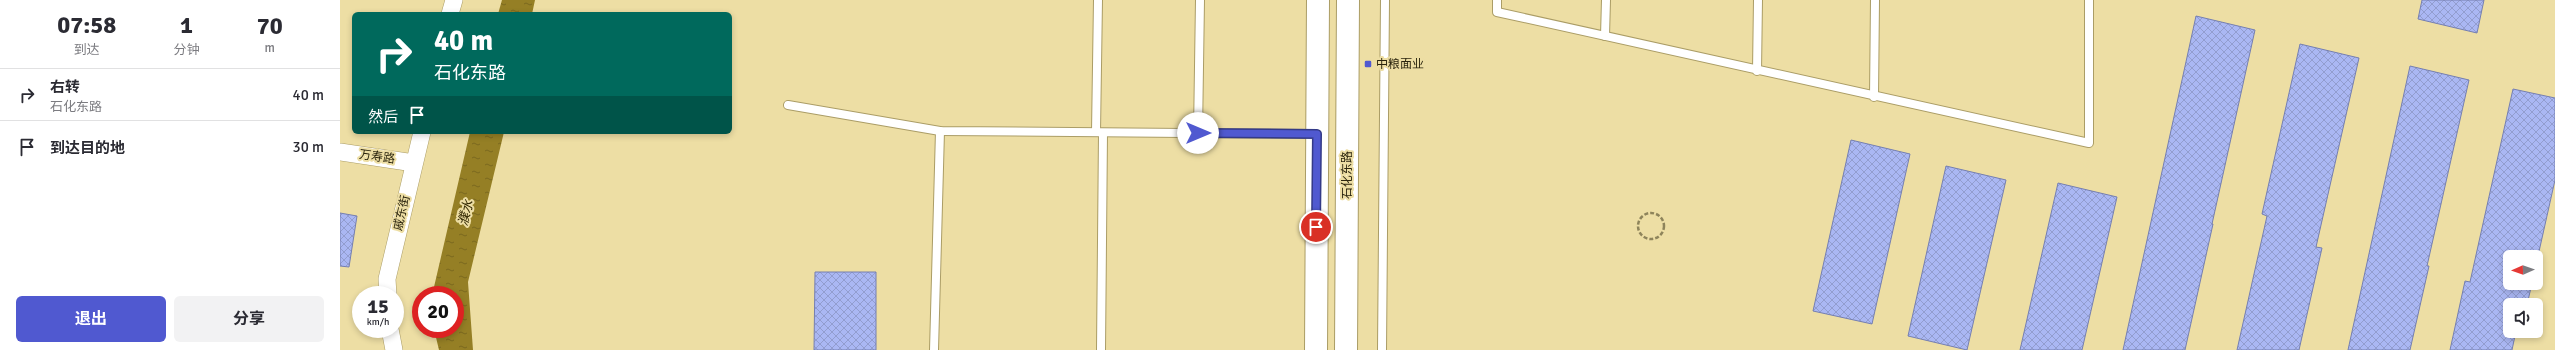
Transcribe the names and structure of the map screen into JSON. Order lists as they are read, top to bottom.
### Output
{
  "streets": {
    "main road": ["石化东路"],
    "street": ["万寿路", "戚东街"]
  },
  "crossings": [
    ["万寿路", "戚东街"]
  ],
  "water": ["濮水"],
  "places": {
    "transit": ["中粮面业"]
  },
  "north": "left",
  "page": {
    "eta": [
      "07:58",
      "到达",
      "1",
      "分钟",
      "70",
      "m"
    ],
    "turn": ["40 m", "石化东路"],
    "list": [
      {
        "name": "右转",
        "note": "石化东路",
        "value": "40 m"
      },
      {
        "name": "到达目的地",
        "value": "30 m"
      }
    ],
    "then": "然后",
    "speed": "15 km/h",
    "limit": "20",
    "buttons": ["退出", "分享"]
  }
}
